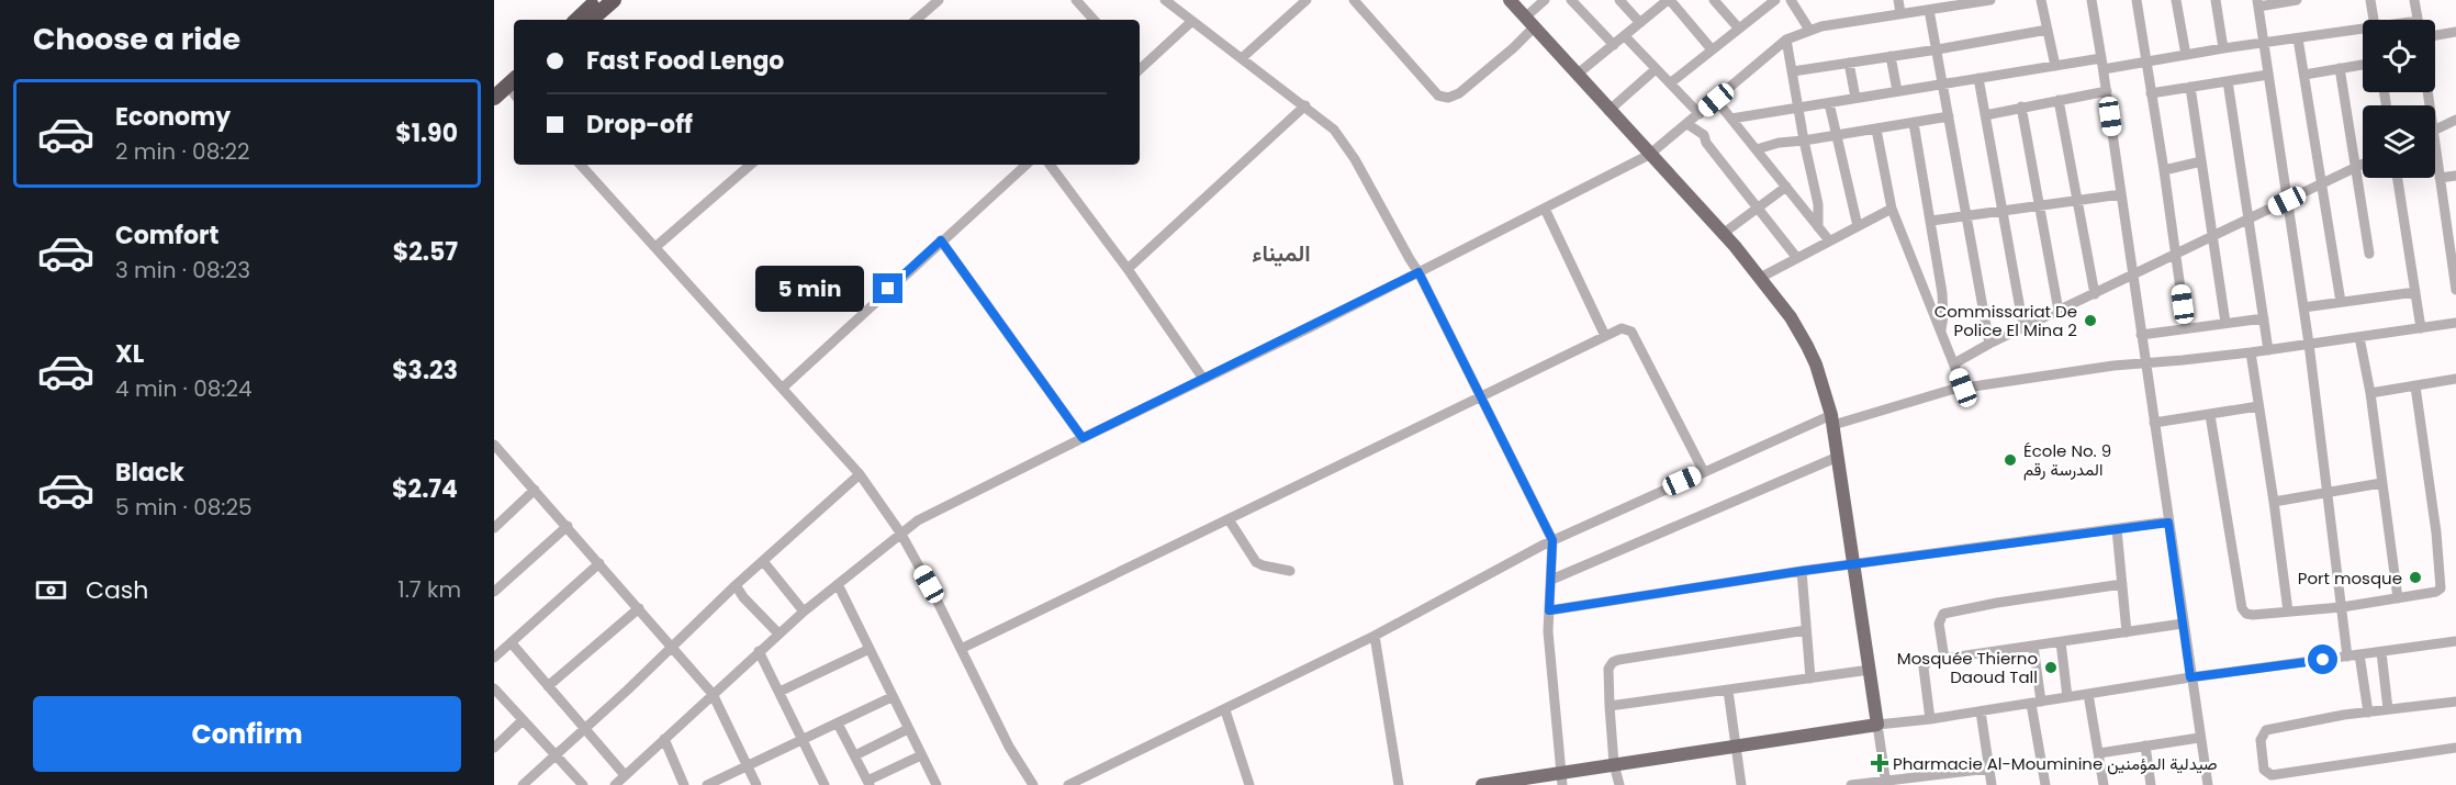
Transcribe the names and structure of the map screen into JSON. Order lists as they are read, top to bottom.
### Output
{
  "districts": ["الميناء"],
  "places": {
    "other": [
      "Commissariat De Police El Mina 2",
      "École No. 9 المدرسة رقم",
      "Port mosque",
      "Mosquée Thierno Daoud Tall"
    ],
    "health": ["Pharmacie Al-Mouminine صيدلية المؤمنين"]
  },
  "page": {
    "heading": "Choose a ride",
    "banner": ["Fast Food Lengo", "Drop-off"],
    "list": [
      {
        "name": "Economy",
        "note": "2 min · 08:22",
        "value": "$1.90"
      },
      {
        "name": "Comfort",
        "note": "3 min · 08:23",
        "value": "$2.57"
      },
      {
        "name": "XL",
        "note": "4 min · 08:24",
        "value": "$3.23"
      },
      {
        "name": "Black",
        "note": "5 min · 08:25",
        "value": "$2.74"
      }
    ],
    "bubble": "5 min",
    "pay": ["Cash", "1.7 km"],
    "buttons": "Confirm"
  }
}
